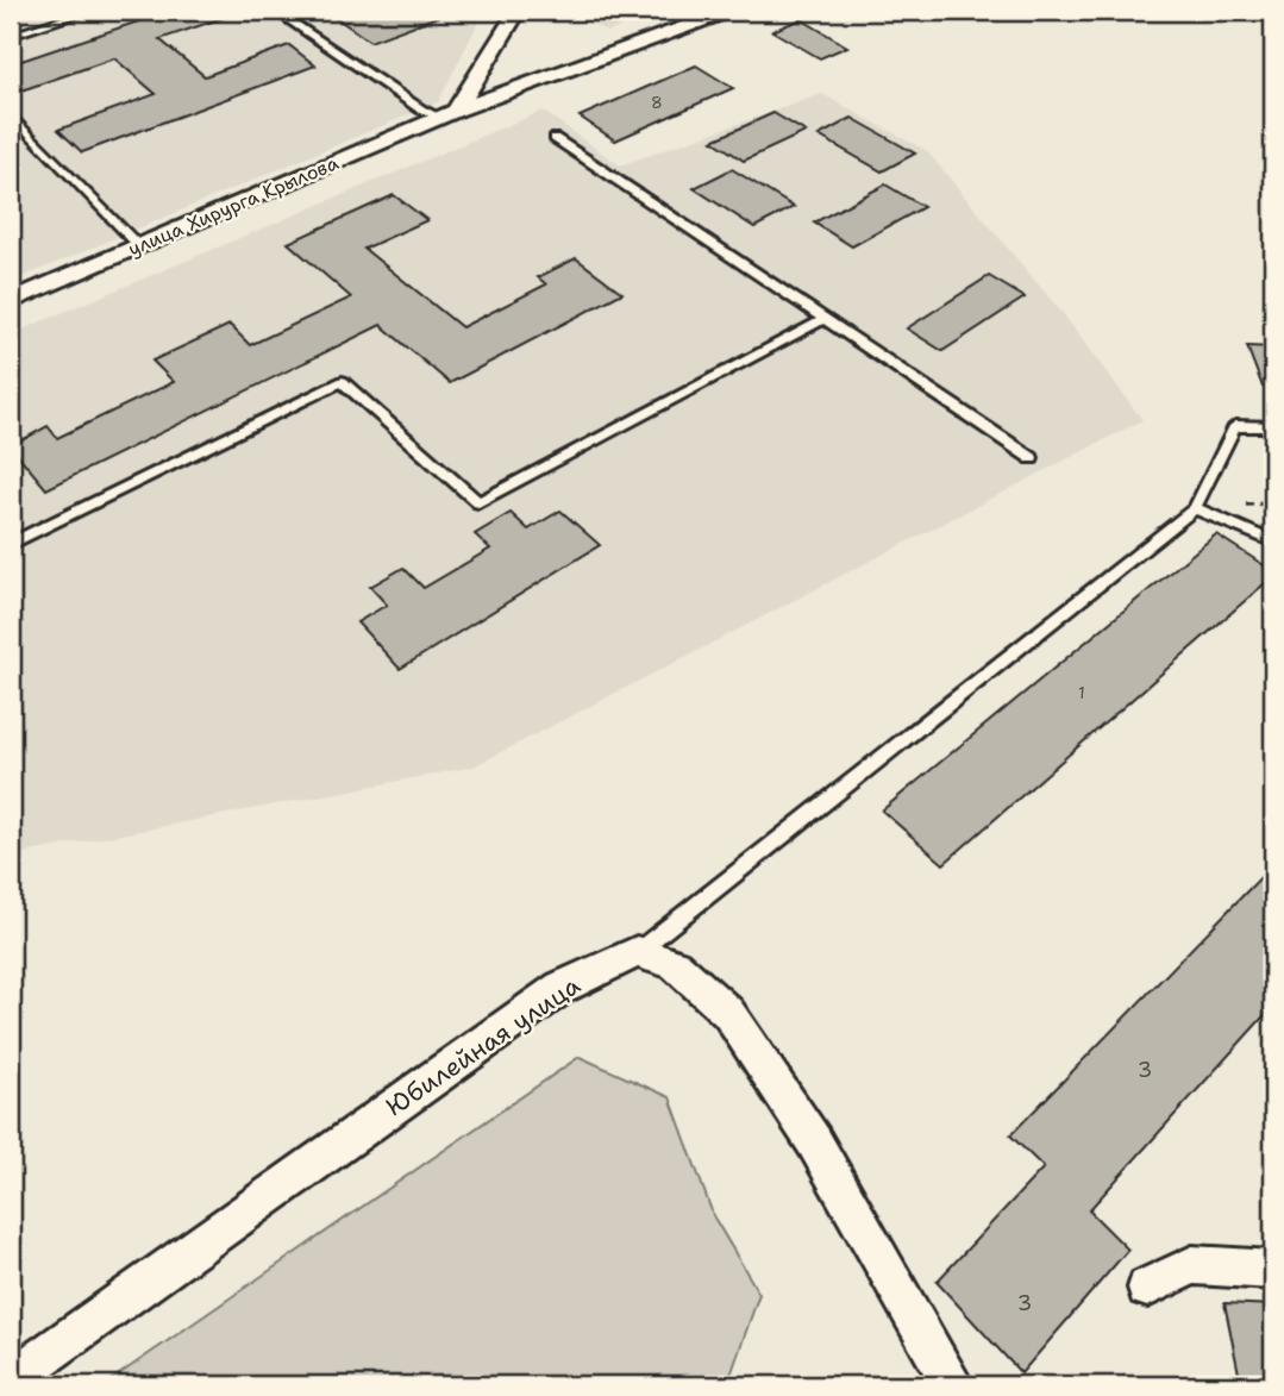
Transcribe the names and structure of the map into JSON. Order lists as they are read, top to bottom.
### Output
{
  "streets": {
    "street": ["улица Хирурга Крылова", "Юбилейная улица"]
  },
  "house_numbers": [
    "8",
    "1",
    "3",
    "3"
  ]
}
